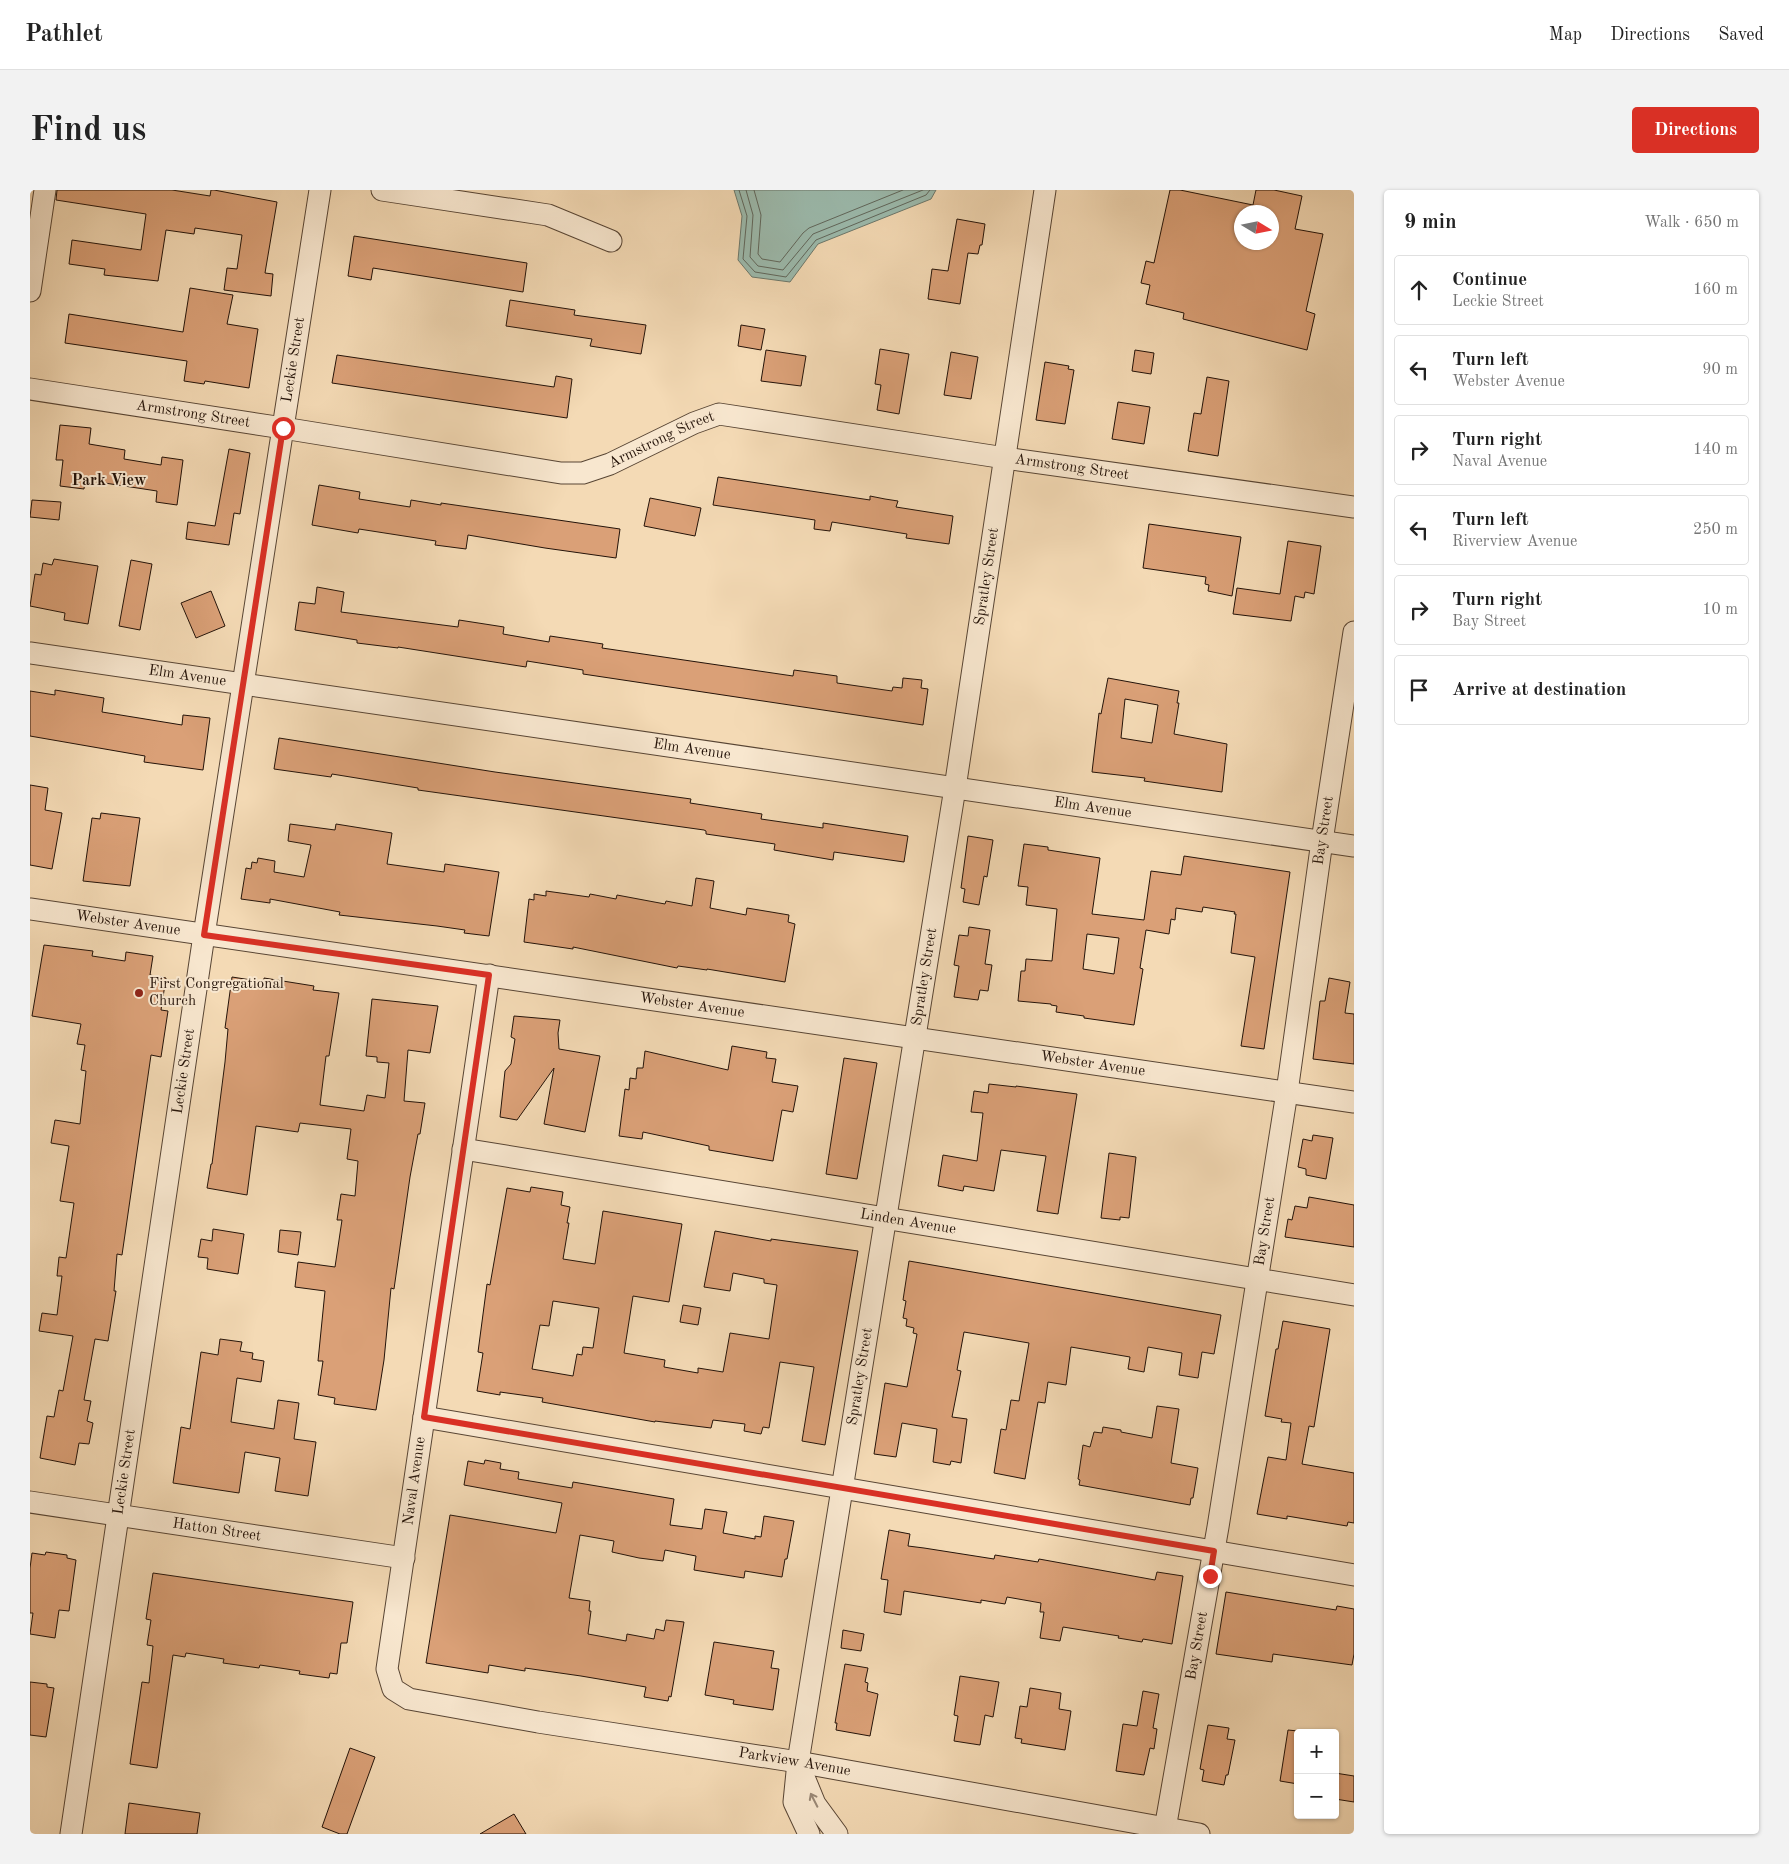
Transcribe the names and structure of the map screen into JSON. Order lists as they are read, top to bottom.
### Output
{
  "streets": {
    "street": [
      "Leckie Street",
      "Armstrong Street",
      "Spratley Street",
      "Elm Avenue",
      "Bay Street",
      "Webster Avenue",
      "Linden Avenue",
      "Naval Avenue",
      "Hatton Street",
      "Parkview Avenue"
    ]
  },
  "crossings": [
    ["Leckie Street", "Armstrong Street"],
    ["Leckie Street", "Elm Avenue"],
    ["Leckie Street", "Webster Avenue"],
    ["Leckie Street", "Hatton Street"],
    ["Armstrong Street", "Spratley Street"],
    ["Spratley Street", "Elm Avenue"],
    ["Spratley Street", "Webster Avenue"],
    ["Spratley Street", "Linden Avenue"],
    ["Spratley Street", "Parkview Avenue"],
    ["Elm Avenue", "Bay Street"],
    ["Bay Street", "Webster Avenue"],
    ["Bay Street", "Linden Avenue"],
    ["Bay Street", "Parkview Avenue"],
    ["Webster Avenue", "Naval Avenue"],
    ["Linden Avenue", "Naval Avenue"],
    ["Naval Avenue", "Hatton Street"],
    ["Naval Avenue", "Parkview Avenue"]
  ],
  "districts": ["Park View"],
  "places": ["First Congregational Church"],
  "north": "right",
  "page": {
    "header": "Pathlet",
    "nav": ["Map", "Directions", "Saved"],
    "buttons": "Directions",
    "title": "Find us",
    "heading": ["9 min", "Walk · 650 m"],
    "list": [
      ["Continue", "Leckie Street", "160 m"],
      ["Turn left", "Webster Avenue", "90 m"],
      ["Turn right", "Naval Avenue", "140 m"],
      ["Turn left", "Riverview Avenue", "250 m"],
      ["Turn right", "Bay Street", "10 m"],
      "Arrive at destination"
    ],
    "map_buttons": ["+", "−"]
  }
}
